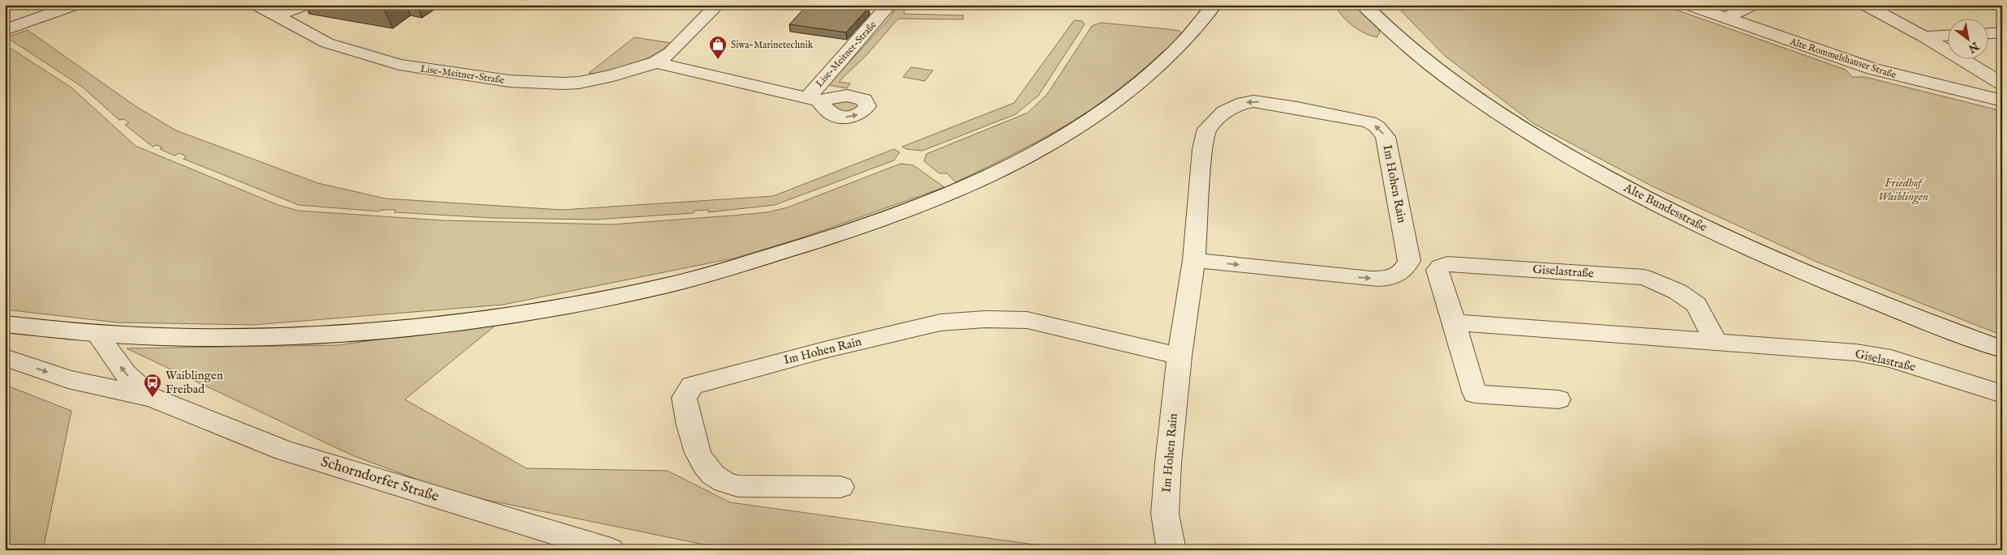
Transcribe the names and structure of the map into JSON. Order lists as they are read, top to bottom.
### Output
{
  "streets": {
    "street": [
      "Lise-Meitner-Straße",
      "Alte Rommelshauser Straße",
      "Im Hohen Rain",
      "Alte Bundesstraße",
      "Giselastraße",
      "Schorndorfer Straße"
    ]
  },
  "parks": ["Friedhof Waiblingen"],
  "places": {
    "shop": ["Siwa-Marinetechnik"],
    "bus stop": ["Waiblingen Freibad"]
  },
  "north": "bottom right"
}
